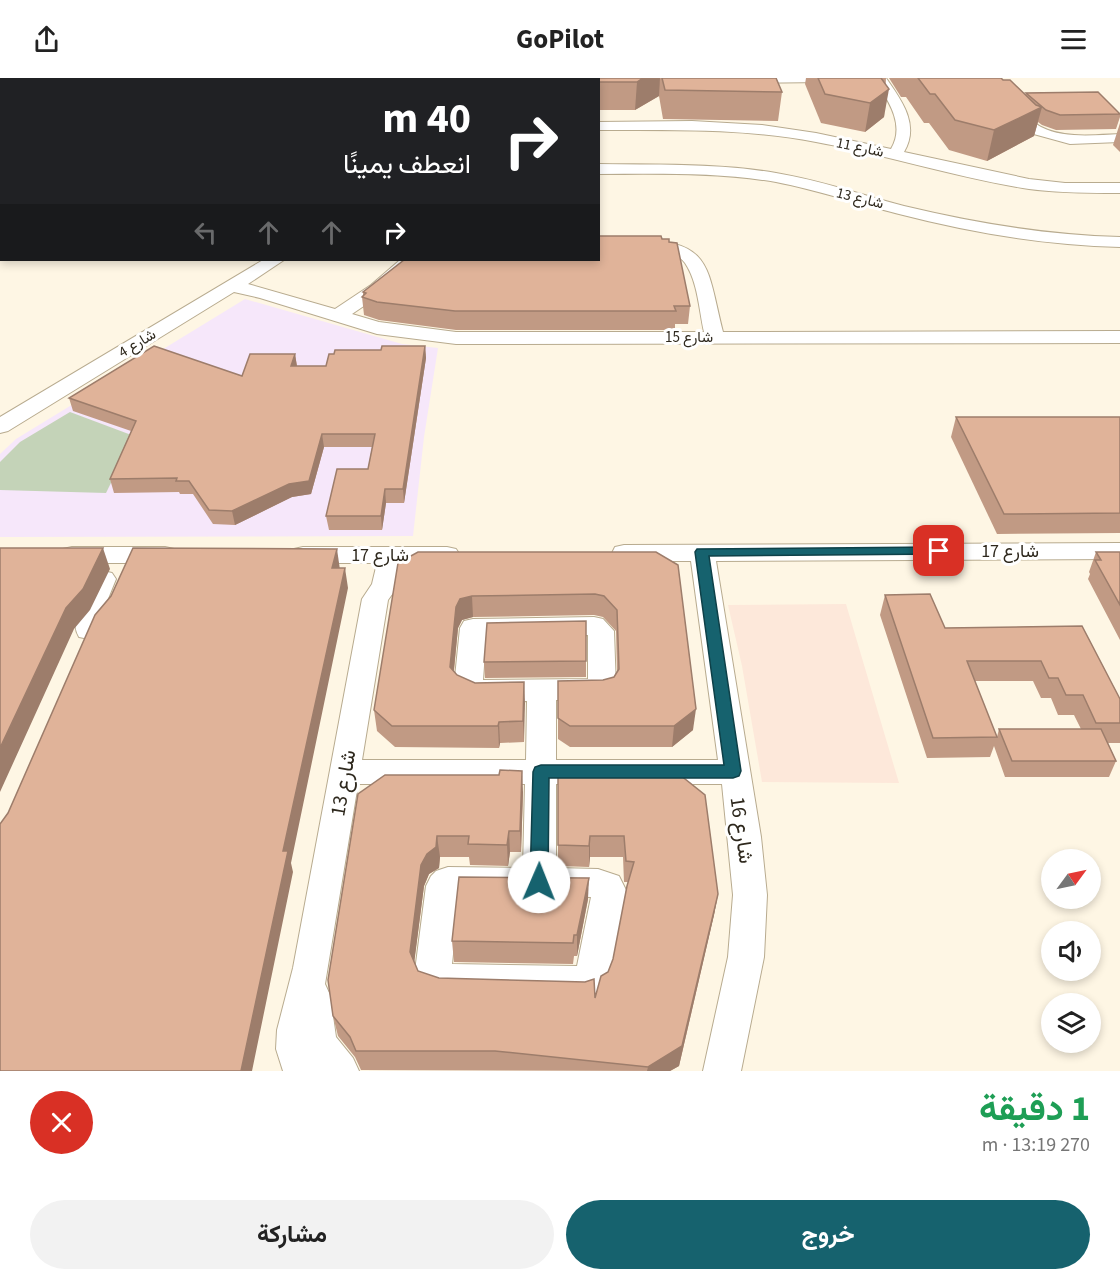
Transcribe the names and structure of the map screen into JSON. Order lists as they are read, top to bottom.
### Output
{
  "streets": {
    "street": [
      "شارع 11",
      "شارع 13",
      "شارع 15",
      "شارع 4",
      "شارع 17",
      "شارع 16"
    ]
  },
  "crossings": [
    ["شارع 13", "شارع 17"],
    ["شارع 15", "شارع 4"],
    ["شارع 17", "شارع 16"]
  ],
  "north": "top right",
  "page": {
    "header": "GoPilot",
    "turn": ["40 m", "انعطف يمينًا"],
    "heading": ["1 دقيقة", "270 m · 13:19"],
    "buttons": ["خروج", "مشاركة"]
  }
}
